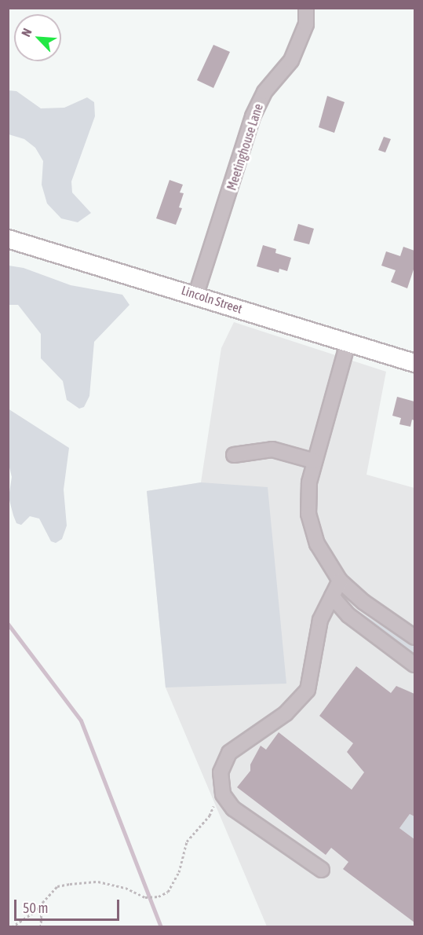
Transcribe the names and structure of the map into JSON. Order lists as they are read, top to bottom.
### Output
{
  "streets": {
    "main road": ["Lincoln Street"],
    "street": ["Meetinghouse Lane"]
  },
  "crossings": [
    ["Meetinghouse Lane", "Lincoln Street"]
  ],
  "scale_bar": "50 m",
  "north": "top left"
}
